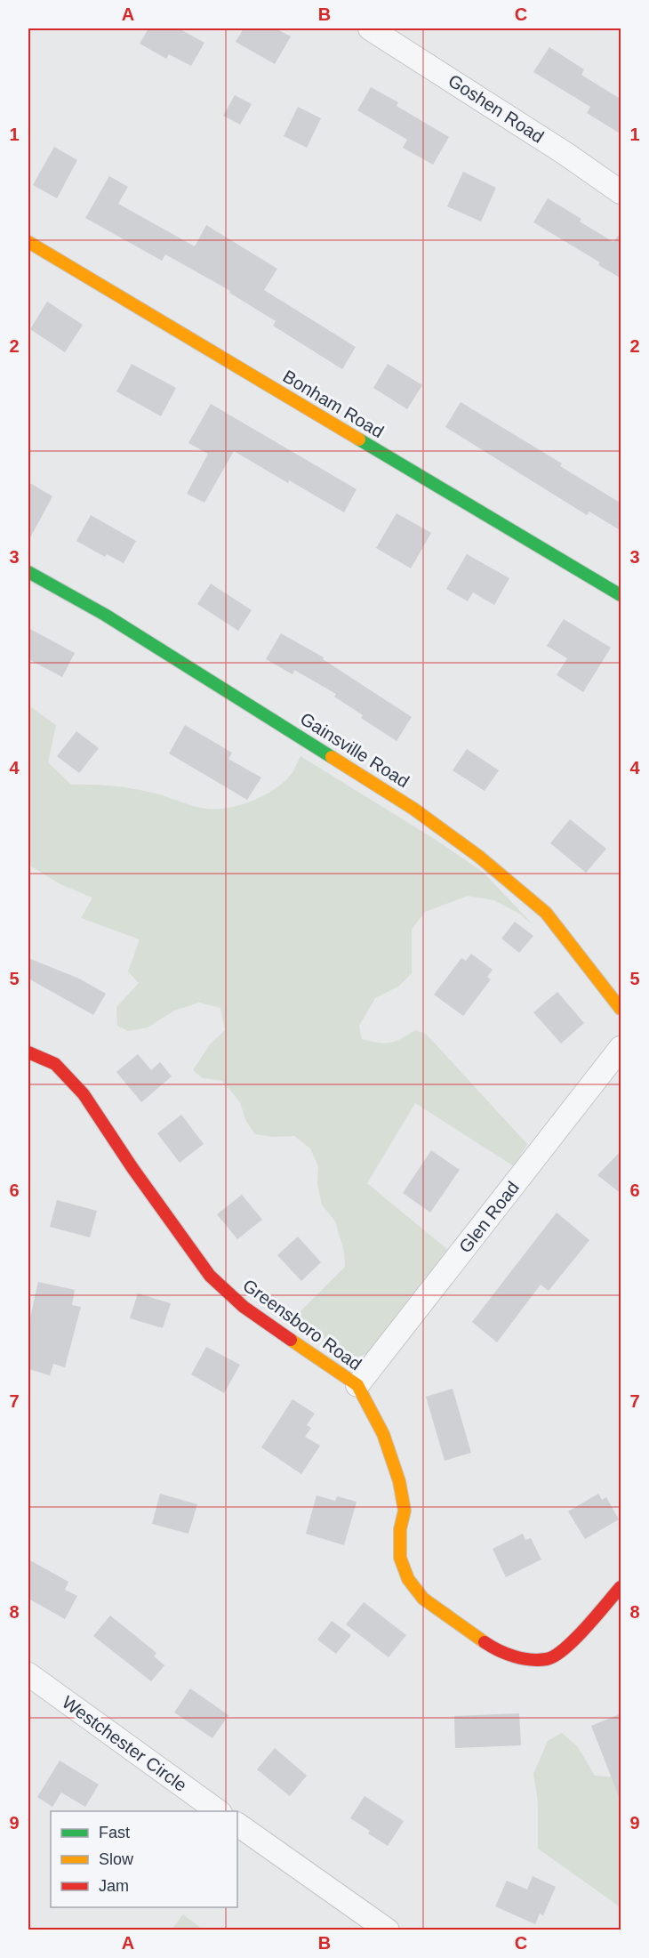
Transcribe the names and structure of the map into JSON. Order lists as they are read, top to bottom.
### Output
{
  "streets": {
    "street": [
      "Goshen Road",
      "Bonham Road",
      "Gainsville Road",
      "Glen Road",
      "Greensboro Road",
      "Westchester Circle"
    ]
  },
  "crossings": [
    ["Glen Road", "Greensboro Road"]
  ],
  "legend": ["Fast", "Slow", "Jam"],
  "grid": {
    "columns": ["A", "B", "C"],
    "rows": [
      "1",
      "2",
      "3",
      "4",
      "5",
      "6",
      "7",
      "8",
      "9"
    ]
  }
}
